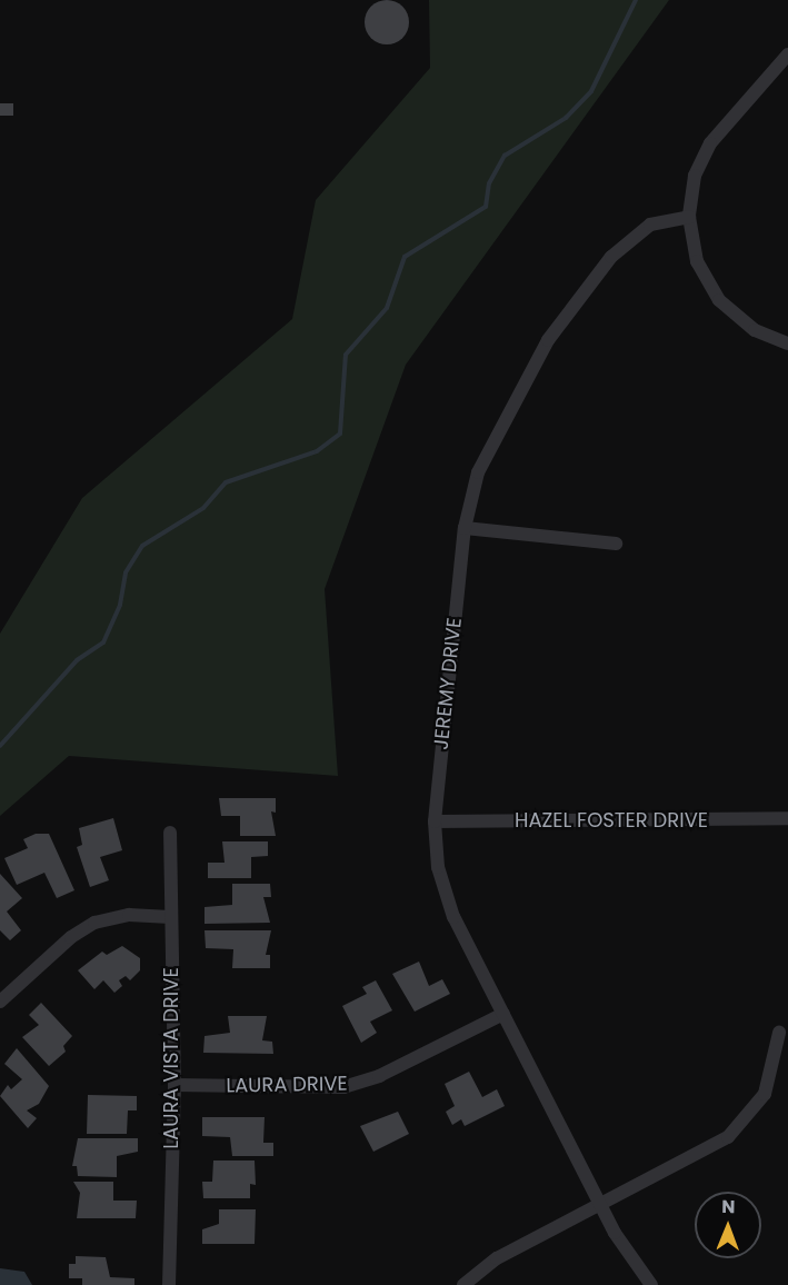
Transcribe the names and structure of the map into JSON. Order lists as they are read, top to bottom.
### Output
{
  "streets": {
    "street": [
      "JEREMY DRIVE",
      "HAZEL FOSTER DRIVE",
      "LAURA VISTA DRIVE",
      "LAURA DRIVE"
    ]
  },
  "crossings": [
    ["JEREMY DRIVE", "HAZEL FOSTER DRIVE"],
    ["JEREMY DRIVE", "LAURA DRIVE"],
    ["LAURA VISTA DRIVE", "LAURA DRIVE"]
  ],
  "north": "top"
}
